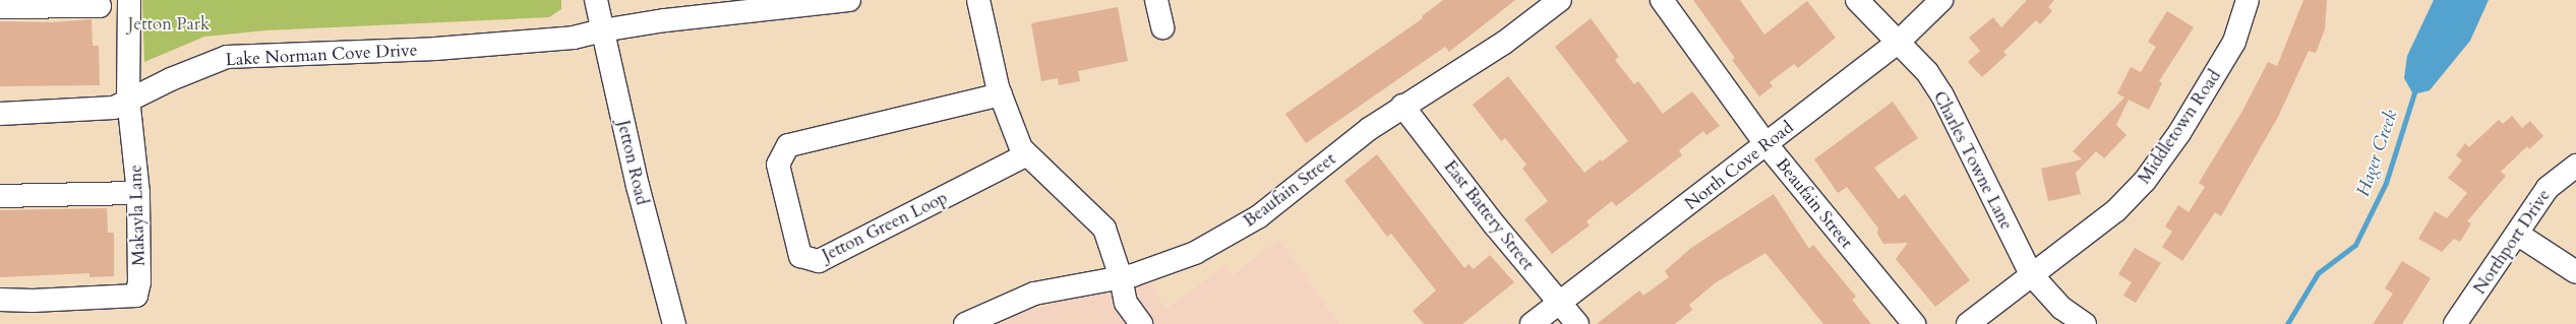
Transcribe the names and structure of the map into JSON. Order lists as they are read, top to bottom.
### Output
{
  "streets": {
    "street": [
      "Lake Norman Cove Drive",
      "Middletown Road",
      "Charles Towne Lane",
      "Jetton Road",
      "North Cove Road",
      "Beaufain Street",
      "Makayla Lane",
      "East Battery Street",
      "Jetton Green Loop",
      "Northport Drive"
    ]
  },
  "crossings": [
    ["Lake Norman Cove Drive", "Jetton Road"],
    ["Lake Norman Cove Drive", "Makayla Lane"],
    ["Middletown Road", "Charles Towne Lane"],
    ["Charles Towne Lane", "North Cove Road"],
    ["North Cove Road", "Beaufain Street"],
    ["North Cove Road", "East Battery Street"],
    ["Beaufain Street", "East Battery Street"]
  ],
  "water": ["Hager Creek"],
  "parks": ["Jetton Park"]
}
